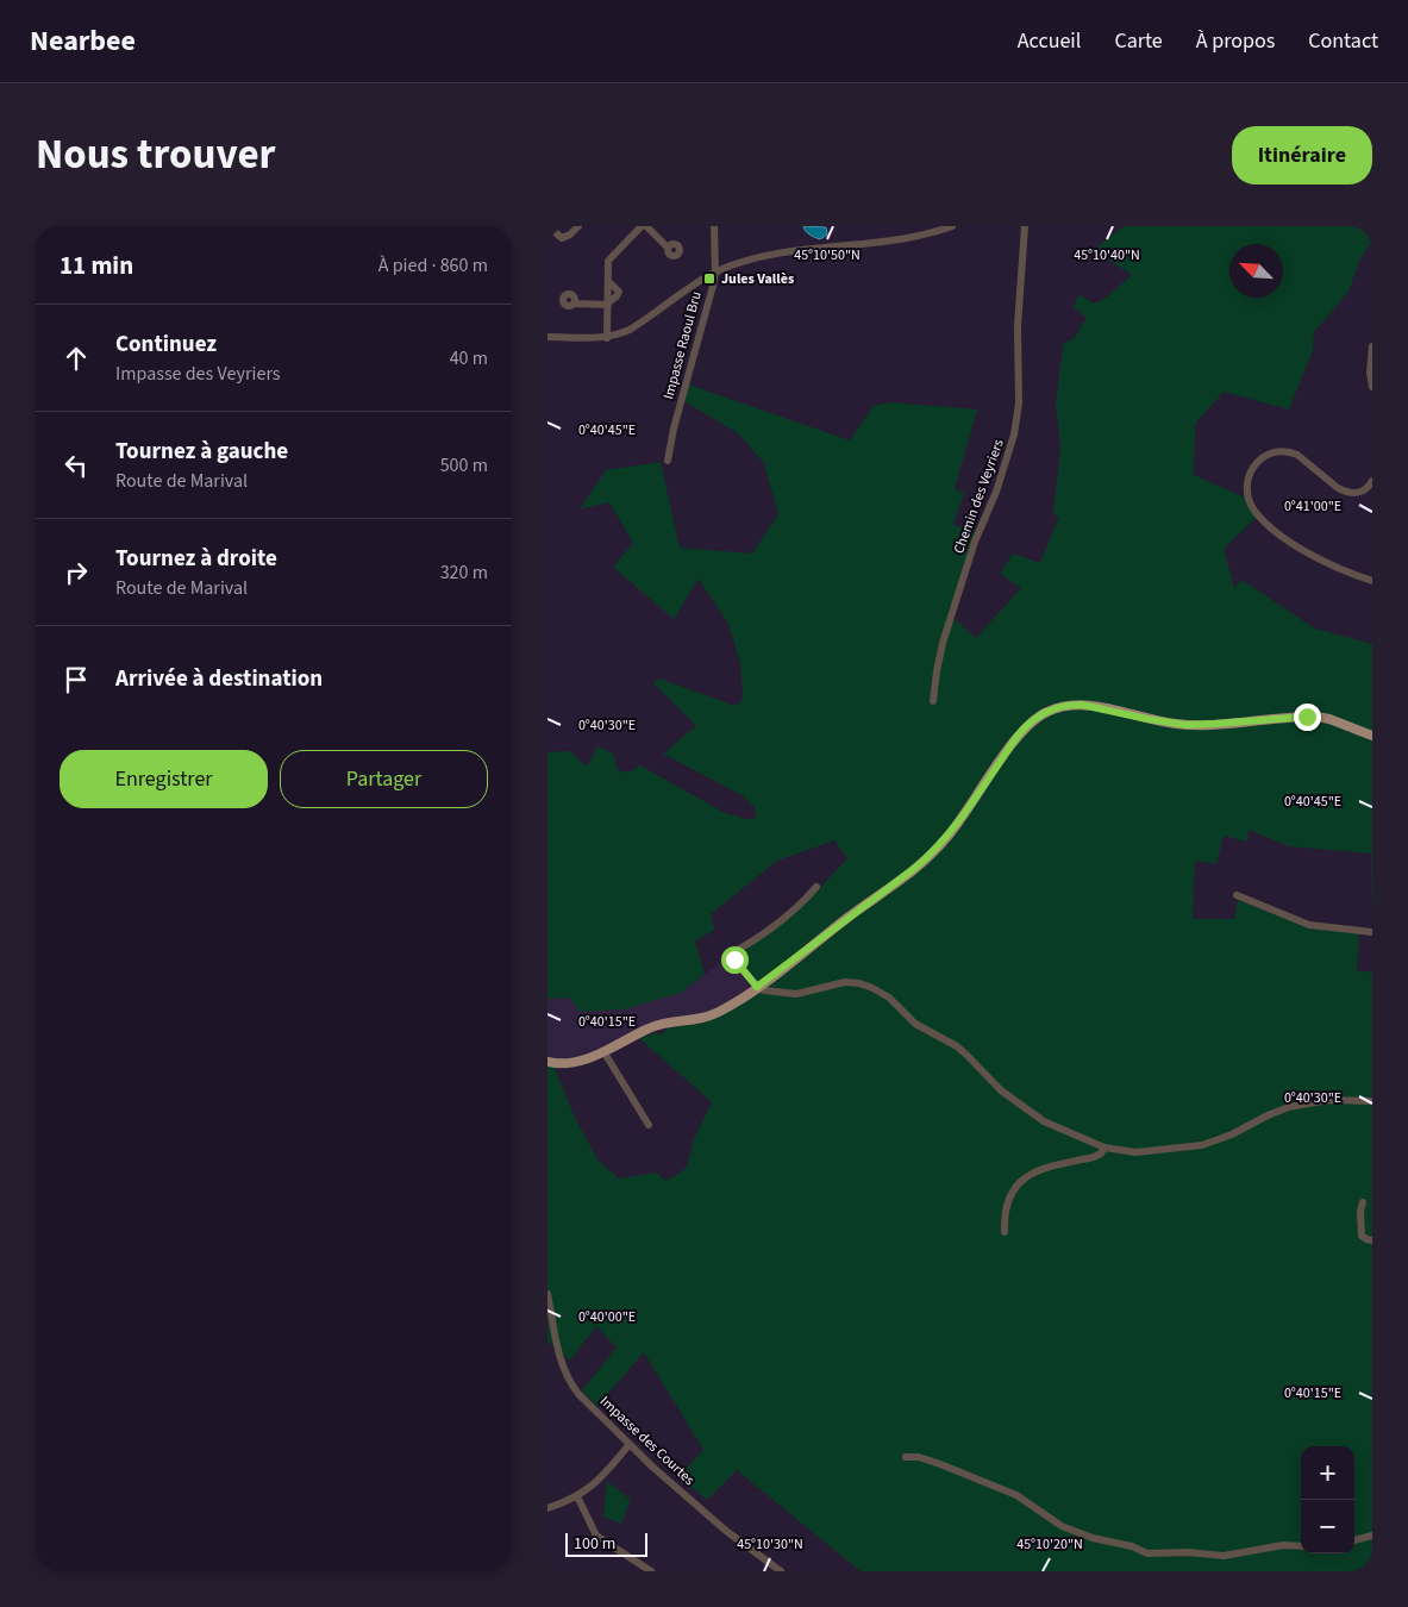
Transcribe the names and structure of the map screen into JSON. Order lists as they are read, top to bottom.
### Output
{
  "streets": {
    "street": ["Impasse Raoul Bru", "Chemin des Veyriers", "Impasse des Courtes"]
  },
  "places": {
    "transit": ["Jules Vallès"]
  },
  "scale_bar": "100 m",
  "north": "top left",
  "page": {
    "header": "Nearbee",
    "nav": [
      "Accueil",
      "Carte",
      "À propos",
      "Contact"
    ],
    "title": "Nous trouver",
    "buttons": [
      "Itinéraire",
      ["Enregistrer", "Partager"]
    ],
    "heading": ["11 min", "À pied · 860 m"],
    "list": [
      ["Continuez", "Impasse des Veyriers", "40 m"],
      ["Tournez à gauche", "Route de Marival", "500 m"],
      ["Tournez à droite", "Route de Marival", "320 m"],
      "Arrivée à destination"
    ],
    "map_buttons": ["+", "−"],
    "scale": "100 m"
  },
  "coordinates": [
    "45°10'50\"N",
    "45°10'40\"N",
    "0°40'45\"E",
    "0°41'00\"E",
    "0°40'30\"E",
    "0°40'15\"E",
    "0°40'00\"E",
    "45°10'30\"N",
    "45°10'20\"N"
  ]
}
